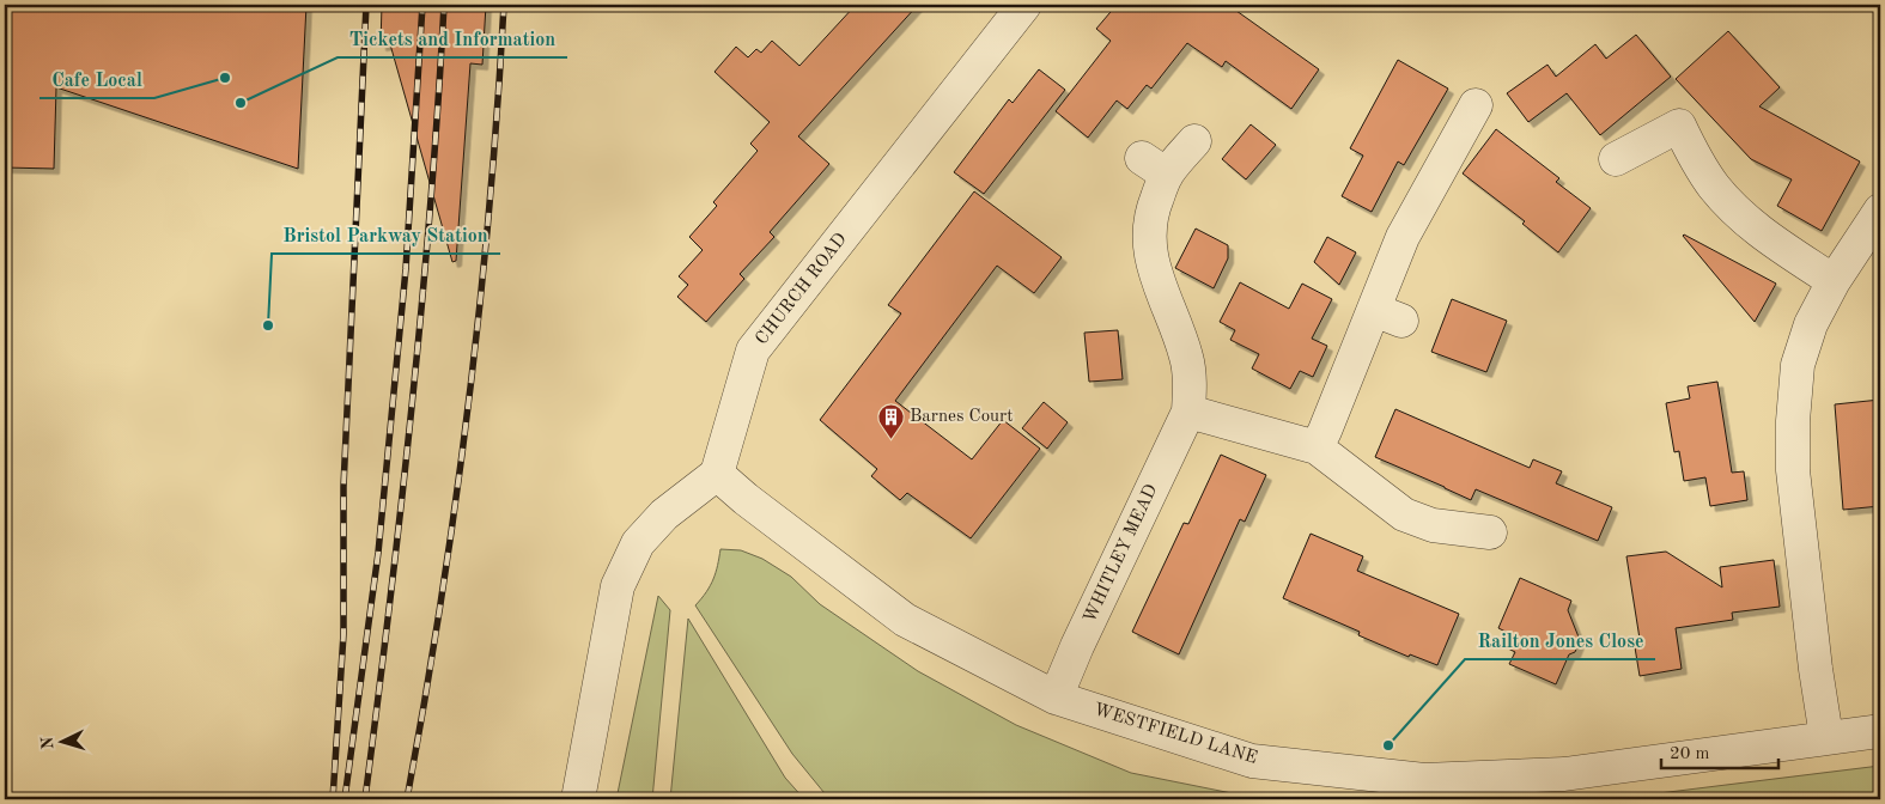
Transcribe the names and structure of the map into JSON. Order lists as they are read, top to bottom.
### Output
{
  "streets": {
    "street": ["CHURCH ROAD", "WHITLEY MEAD", "WESTFIELD LANE"]
  },
  "crossings": [
    ["CHURCH ROAD", "WESTFIELD LANE"],
    ["WHITLEY MEAD", "WESTFIELD LANE"]
  ],
  "places": {
    "other": [
      "Cafe Local",
      "Tickets and Information",
      "Bristol Parkway Station",
      "Railton Jones Close"
    ],
    "building": ["Barnes Court"]
  },
  "scale_bar": "20 m",
  "north": "left"
}
